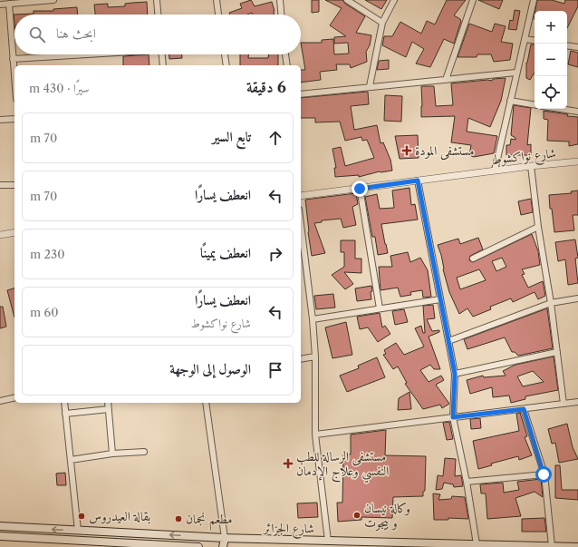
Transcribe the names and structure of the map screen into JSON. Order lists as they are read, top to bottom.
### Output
{
  "streets": {
    "main road": ["شارع الجزائر"],
    "street": ["شارع نواكشوط"]
  },
  "places": {
    "health": ["مستشفى المودة", "مستشفى الرسالة للطب النفسي وعلاج الإدمان"],
    "other": ["وكالة نيسان و بيجوت", "بقالة العيدروس", "مطعم نجمان"]
  },
  "page": {
    "map_buttons": ["+", "−"],
    "search": "ابحث هنا",
    "heading": ["6 دقيقة", "سيرًا · 430 m"],
    "list": [
      ["تابع السير", "70 m"],
      ["انعطف يسارًا", "70 m"],
      ["انعطف يمينًا", "230 m"],
      ["انعطف يسارًا", "شارع نواكشوط", "60 m"],
      "الوصول إلى الوجهة"
    ]
  }
}
